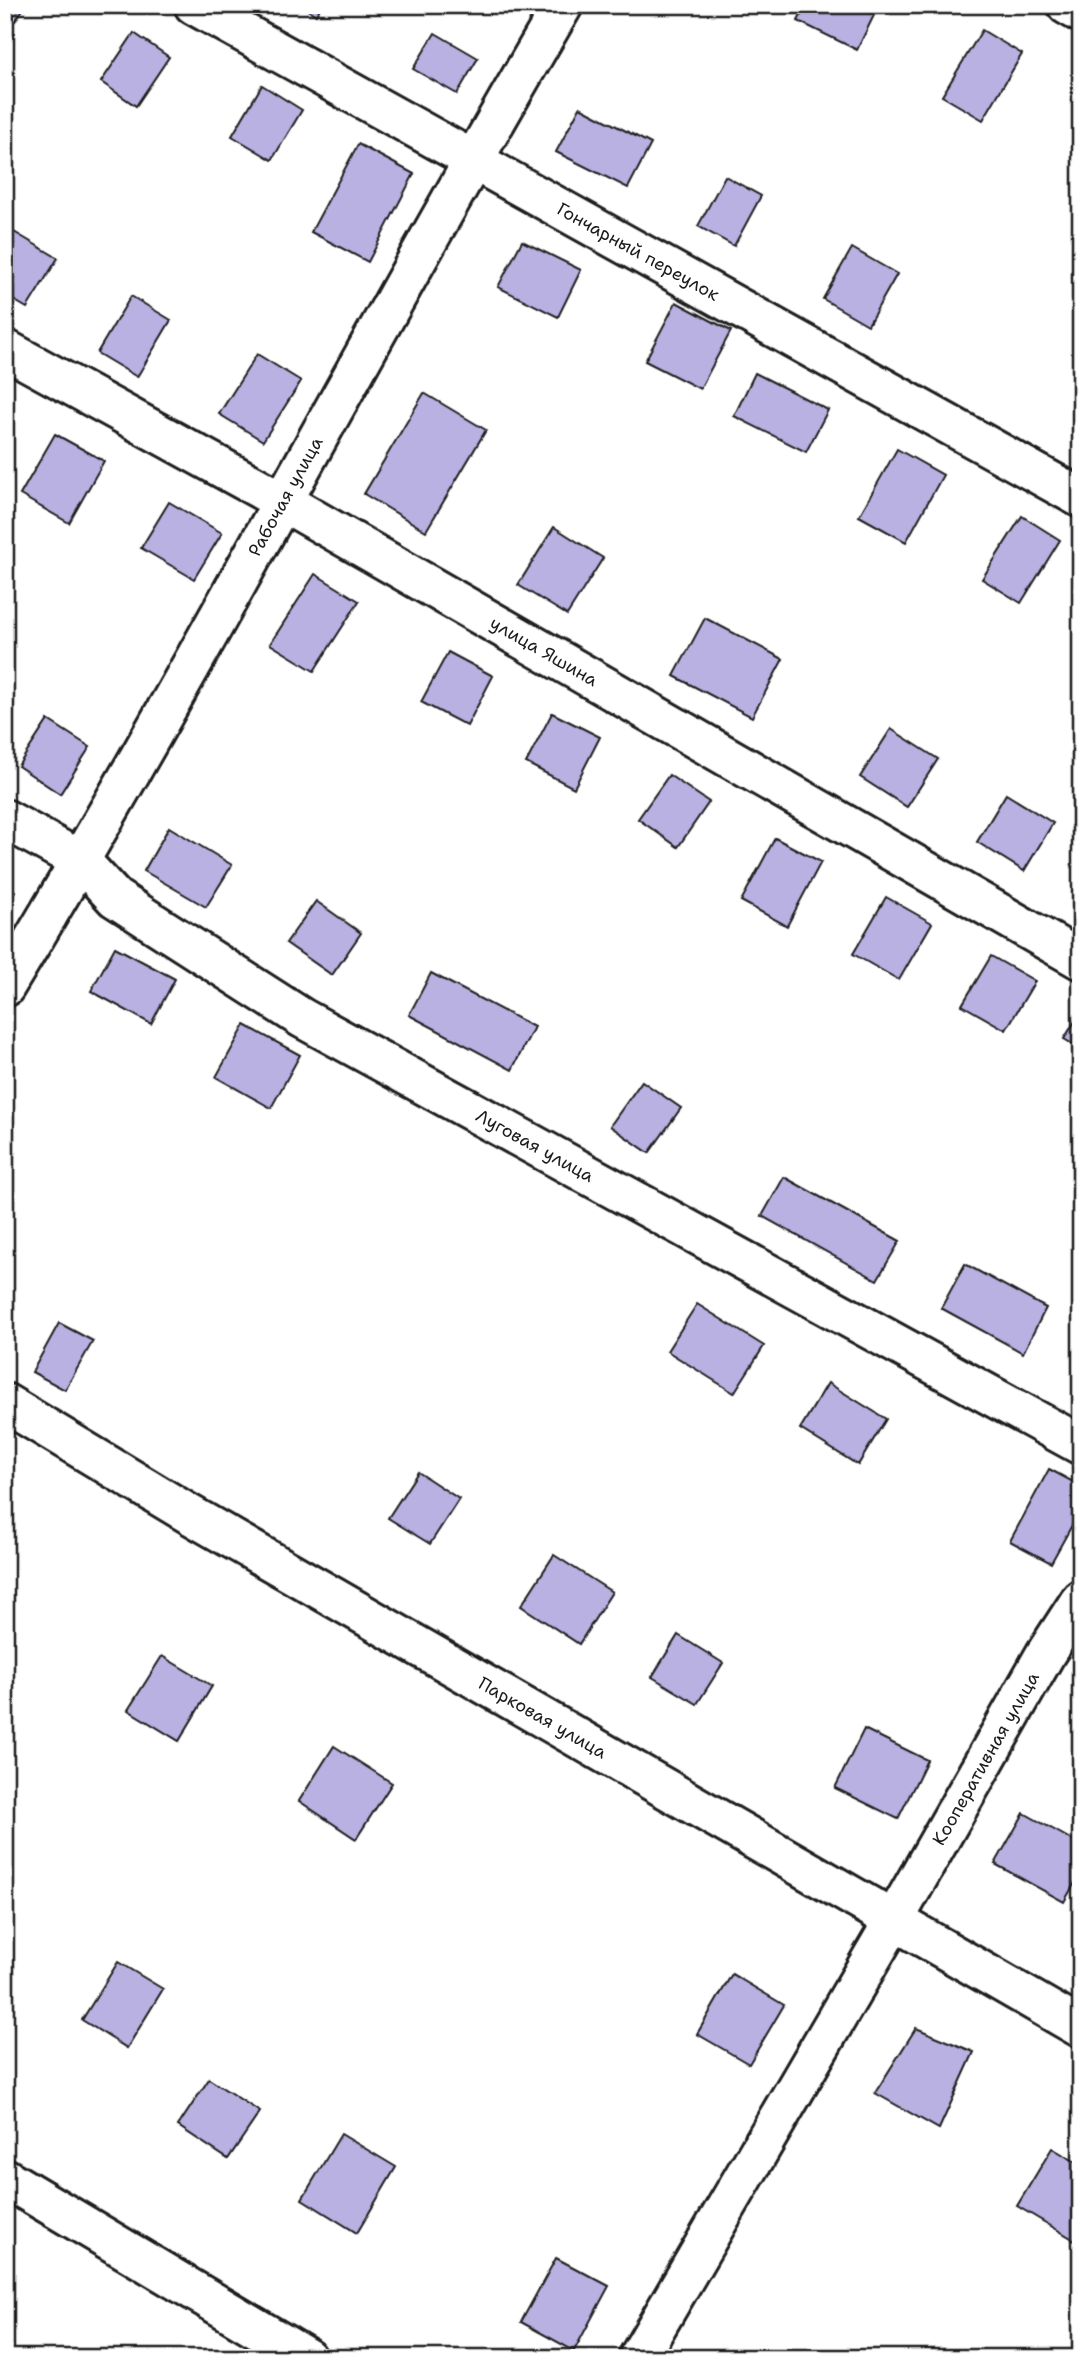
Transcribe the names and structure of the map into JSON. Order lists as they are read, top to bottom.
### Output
{
  "streets": {
    "street": [
      "Гончарный переулок",
      "Рабочая улица",
      "улица Яшина",
      "Луговая улица",
      "Парковая улица",
      "Кооперативная улица"
    ]
  },
  "crossings": [
    ["Гончарный переулок", "Рабочая улица"],
    ["Рабочая улица", "улица Яшина"],
    ["Рабочая улица", "Луговая улица"],
    ["Парковая улица", "Кооперативная улица"]
  ]
}
